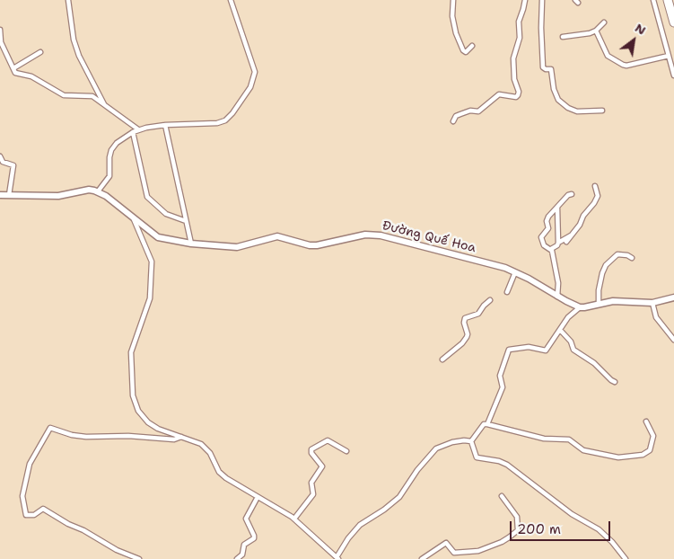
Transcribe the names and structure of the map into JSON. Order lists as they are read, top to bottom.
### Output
{
  "streets": {
    "street": ["Đường Quế Hoa"]
  },
  "scale_bar": "200 m",
  "north": "top right"
}
